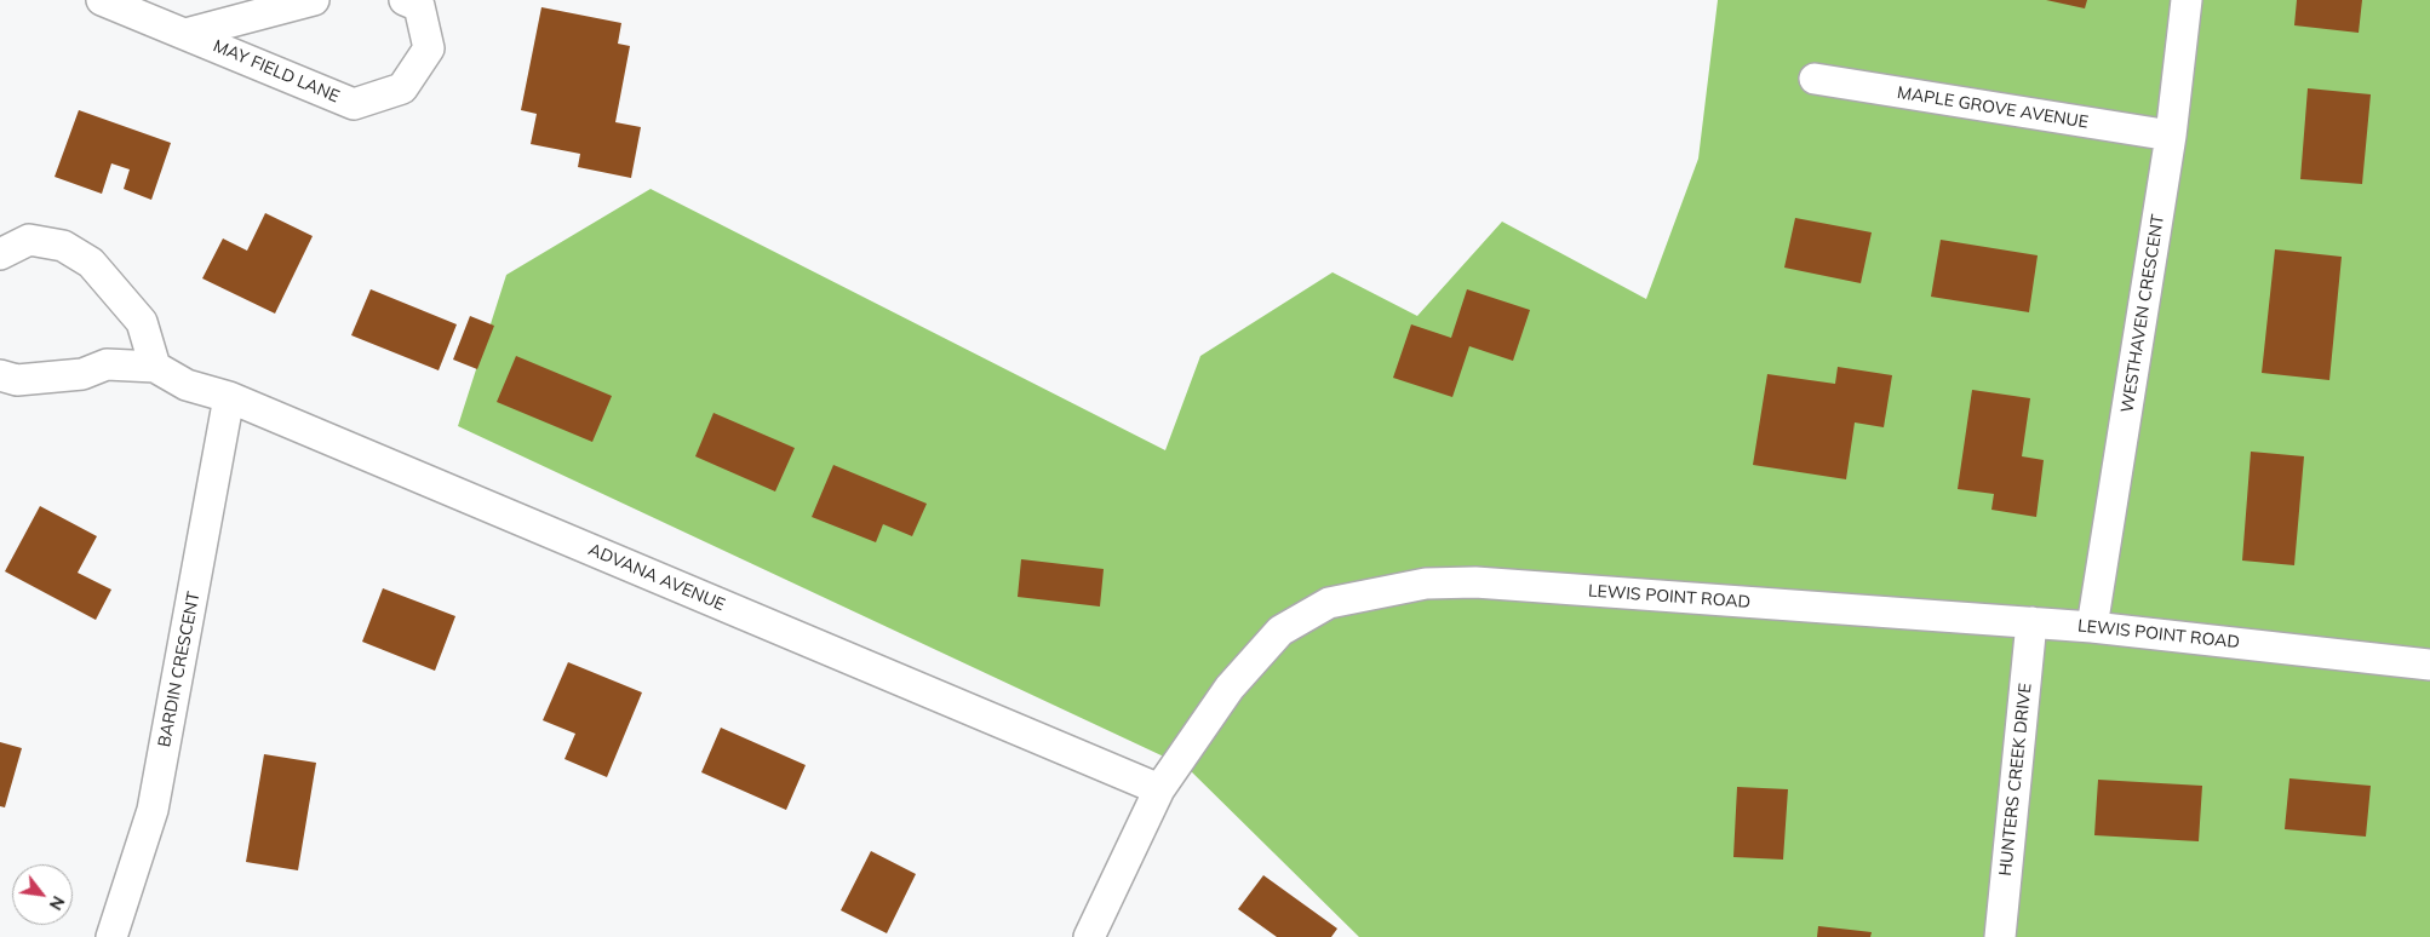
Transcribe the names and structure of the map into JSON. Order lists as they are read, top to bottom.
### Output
{
  "streets": {
    "street": [
      "MAY FIELD LANE",
      "MAPLE GROVE AVENUE",
      "WESTHAVEN CRESCENT",
      "ADVANA AVENUE",
      "LEWIS POINT ROAD",
      "BARDIN CRESCENT",
      "HUNTERS CREEK DRIVE"
    ]
  },
  "crossings": [
    ["MAPLE GROVE AVENUE", "WESTHAVEN CRESCENT"],
    ["WESTHAVEN CRESCENT", "LEWIS POINT ROAD"],
    ["ADVANA AVENUE", "LEWIS POINT ROAD"],
    ["ADVANA AVENUE", "BARDIN CRESCENT"],
    ["LEWIS POINT ROAD", "HUNTERS CREEK DRIVE"]
  ],
  "north": "bottom right"
}
